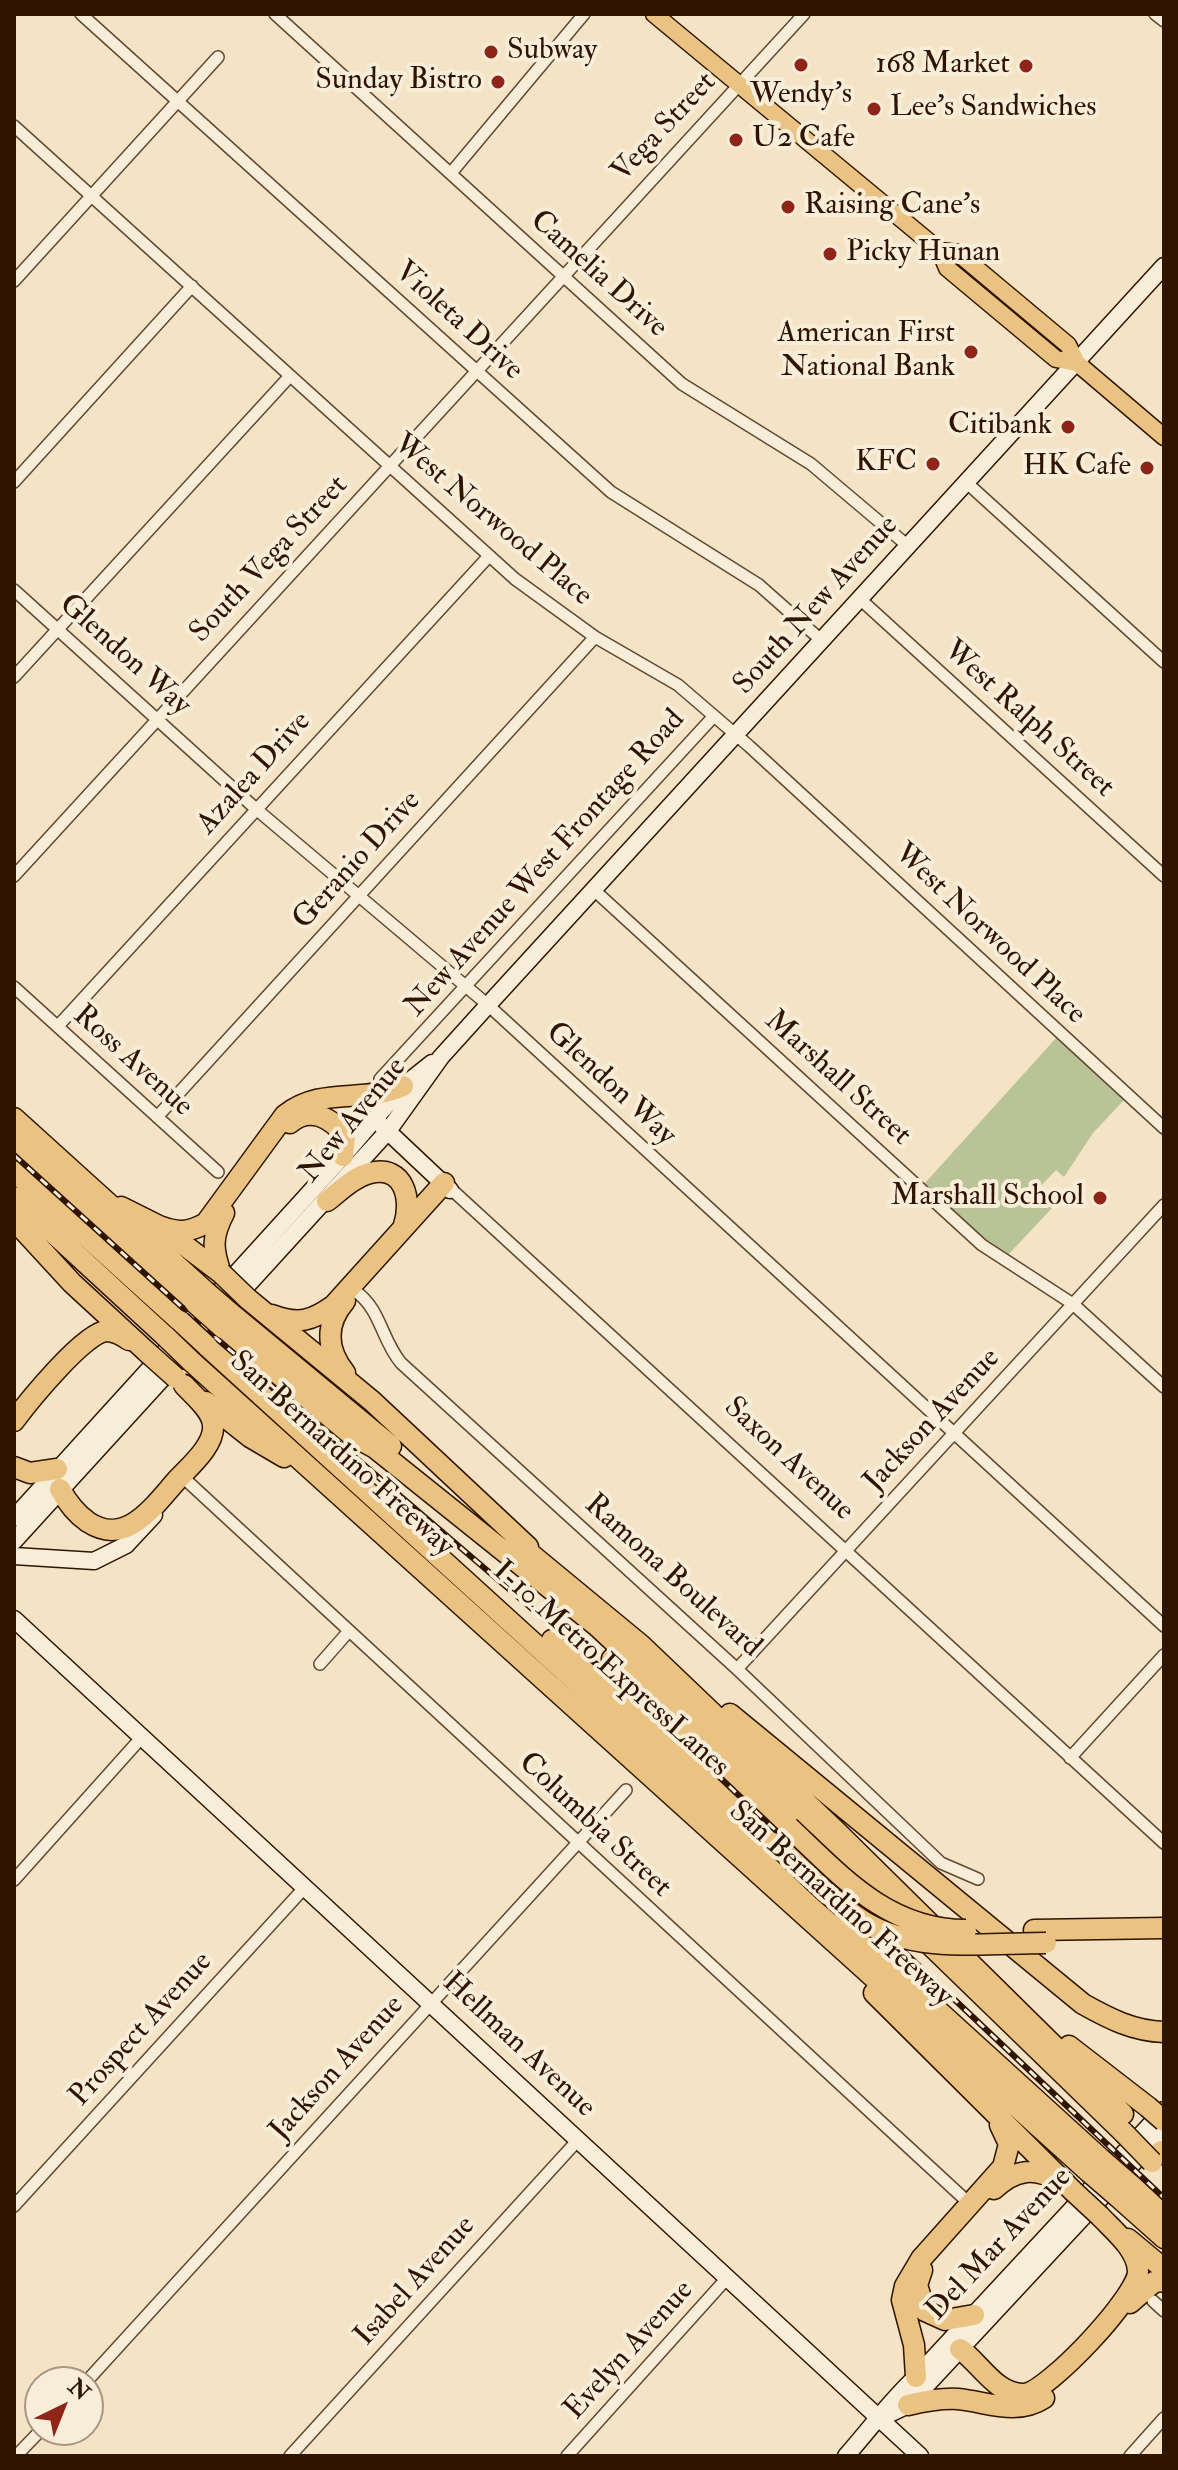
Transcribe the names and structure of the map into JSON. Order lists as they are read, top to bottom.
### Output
{
  "streets": {
    "highway": ["San Bernardino Freeway", "I-10 Metro ExpressLanes"],
    "main road": [
      "South New Avenue",
      "New Avenue",
      "Saxon Avenue",
      "Hellman Avenue",
      "Del Mar Avenue"
    ],
    "street": [
      "Vega Street",
      "Camelia Drive",
      "Violeta Drive",
      "West Norwood Place",
      "South Vega Street",
      "Glendon Way",
      "West Ralph Street",
      "Azalea Drive",
      "Geranio Drive",
      "New Avenue West Frontage Road",
      "Ross Avenue",
      "Marshall Street",
      "Jackson Avenue",
      "Ramona Boulevard",
      "Columbia Street",
      "Prospect Avenue",
      "Isabel Avenue",
      "Evelyn Avenue"
    ]
  },
  "crossings": [
    ["Vega Street", "Camelia Drive"],
    ["Vega Street", "South Vega Street"],
    ["Camelia Drive", "South Vega Street"],
    ["Camelia Drive", "South New Avenue"],
    ["Violeta Drive", "South Vega Street"],
    ["Violeta Drive", "South New Avenue"],
    ["West Norwood Place", "South Vega Street"],
    ["West Norwood Place", "South New Avenue"],
    ["West Norwood Place", "Azalea Drive"],
    ["West Norwood Place", "Geranio Drive"],
    ["West Norwood Place", "New Avenue West Frontage Road"],
    ["South Vega Street", "Glendon Way"],
    ["South New Avenue", "Glendon Way"],
    ["South New Avenue", "West Ralph Street"],
    ["South New Avenue", "Marshall Street"],
    ["Glendon Way", "Azalea Drive"],
    ["Glendon Way", "Geranio Drive"],
    ["Glendon Way", "New Avenue West Frontage Road"],
    ["Glendon Way", "Jackson Avenue"],
    ["Azalea Drive", "Ross Avenue"],
    ["Geranio Drive", "Ross Avenue"],
    ["Marshall Street", "Jackson Avenue"],
    ["New Avenue", "Saxon Avenue"],
    ["Jackson Avenue", "Saxon Avenue"],
    ["Jackson Avenue", "Ramona Boulevard"],
    ["Jackson Avenue", "Columbia Street"],
    ["Jackson Avenue", "Hellman Avenue"],
    ["San Bernardino Freeway", "I-10 Metro ExpressLanes"],
    ["Prospect Avenue", "Hellman Avenue"],
    ["Hellman Avenue", "Del Mar Avenue"],
    ["Hellman Avenue", "Isabel Avenue"],
    ["Hellman Avenue", "Evelyn Avenue"]
  ],
  "places": [
    "Subway",
    "Wendy's",
    "168 Market",
    "Sunday Bistro",
    "Lee's Sandwiches",
    "U2 Cafe",
    "Raising Cane's",
    "Picky Hunan",
    "American First National Bank",
    "Citibank",
    "KFC",
    "HK Cafe",
    "Marshall School"
  ],
  "north": "top right"
}
